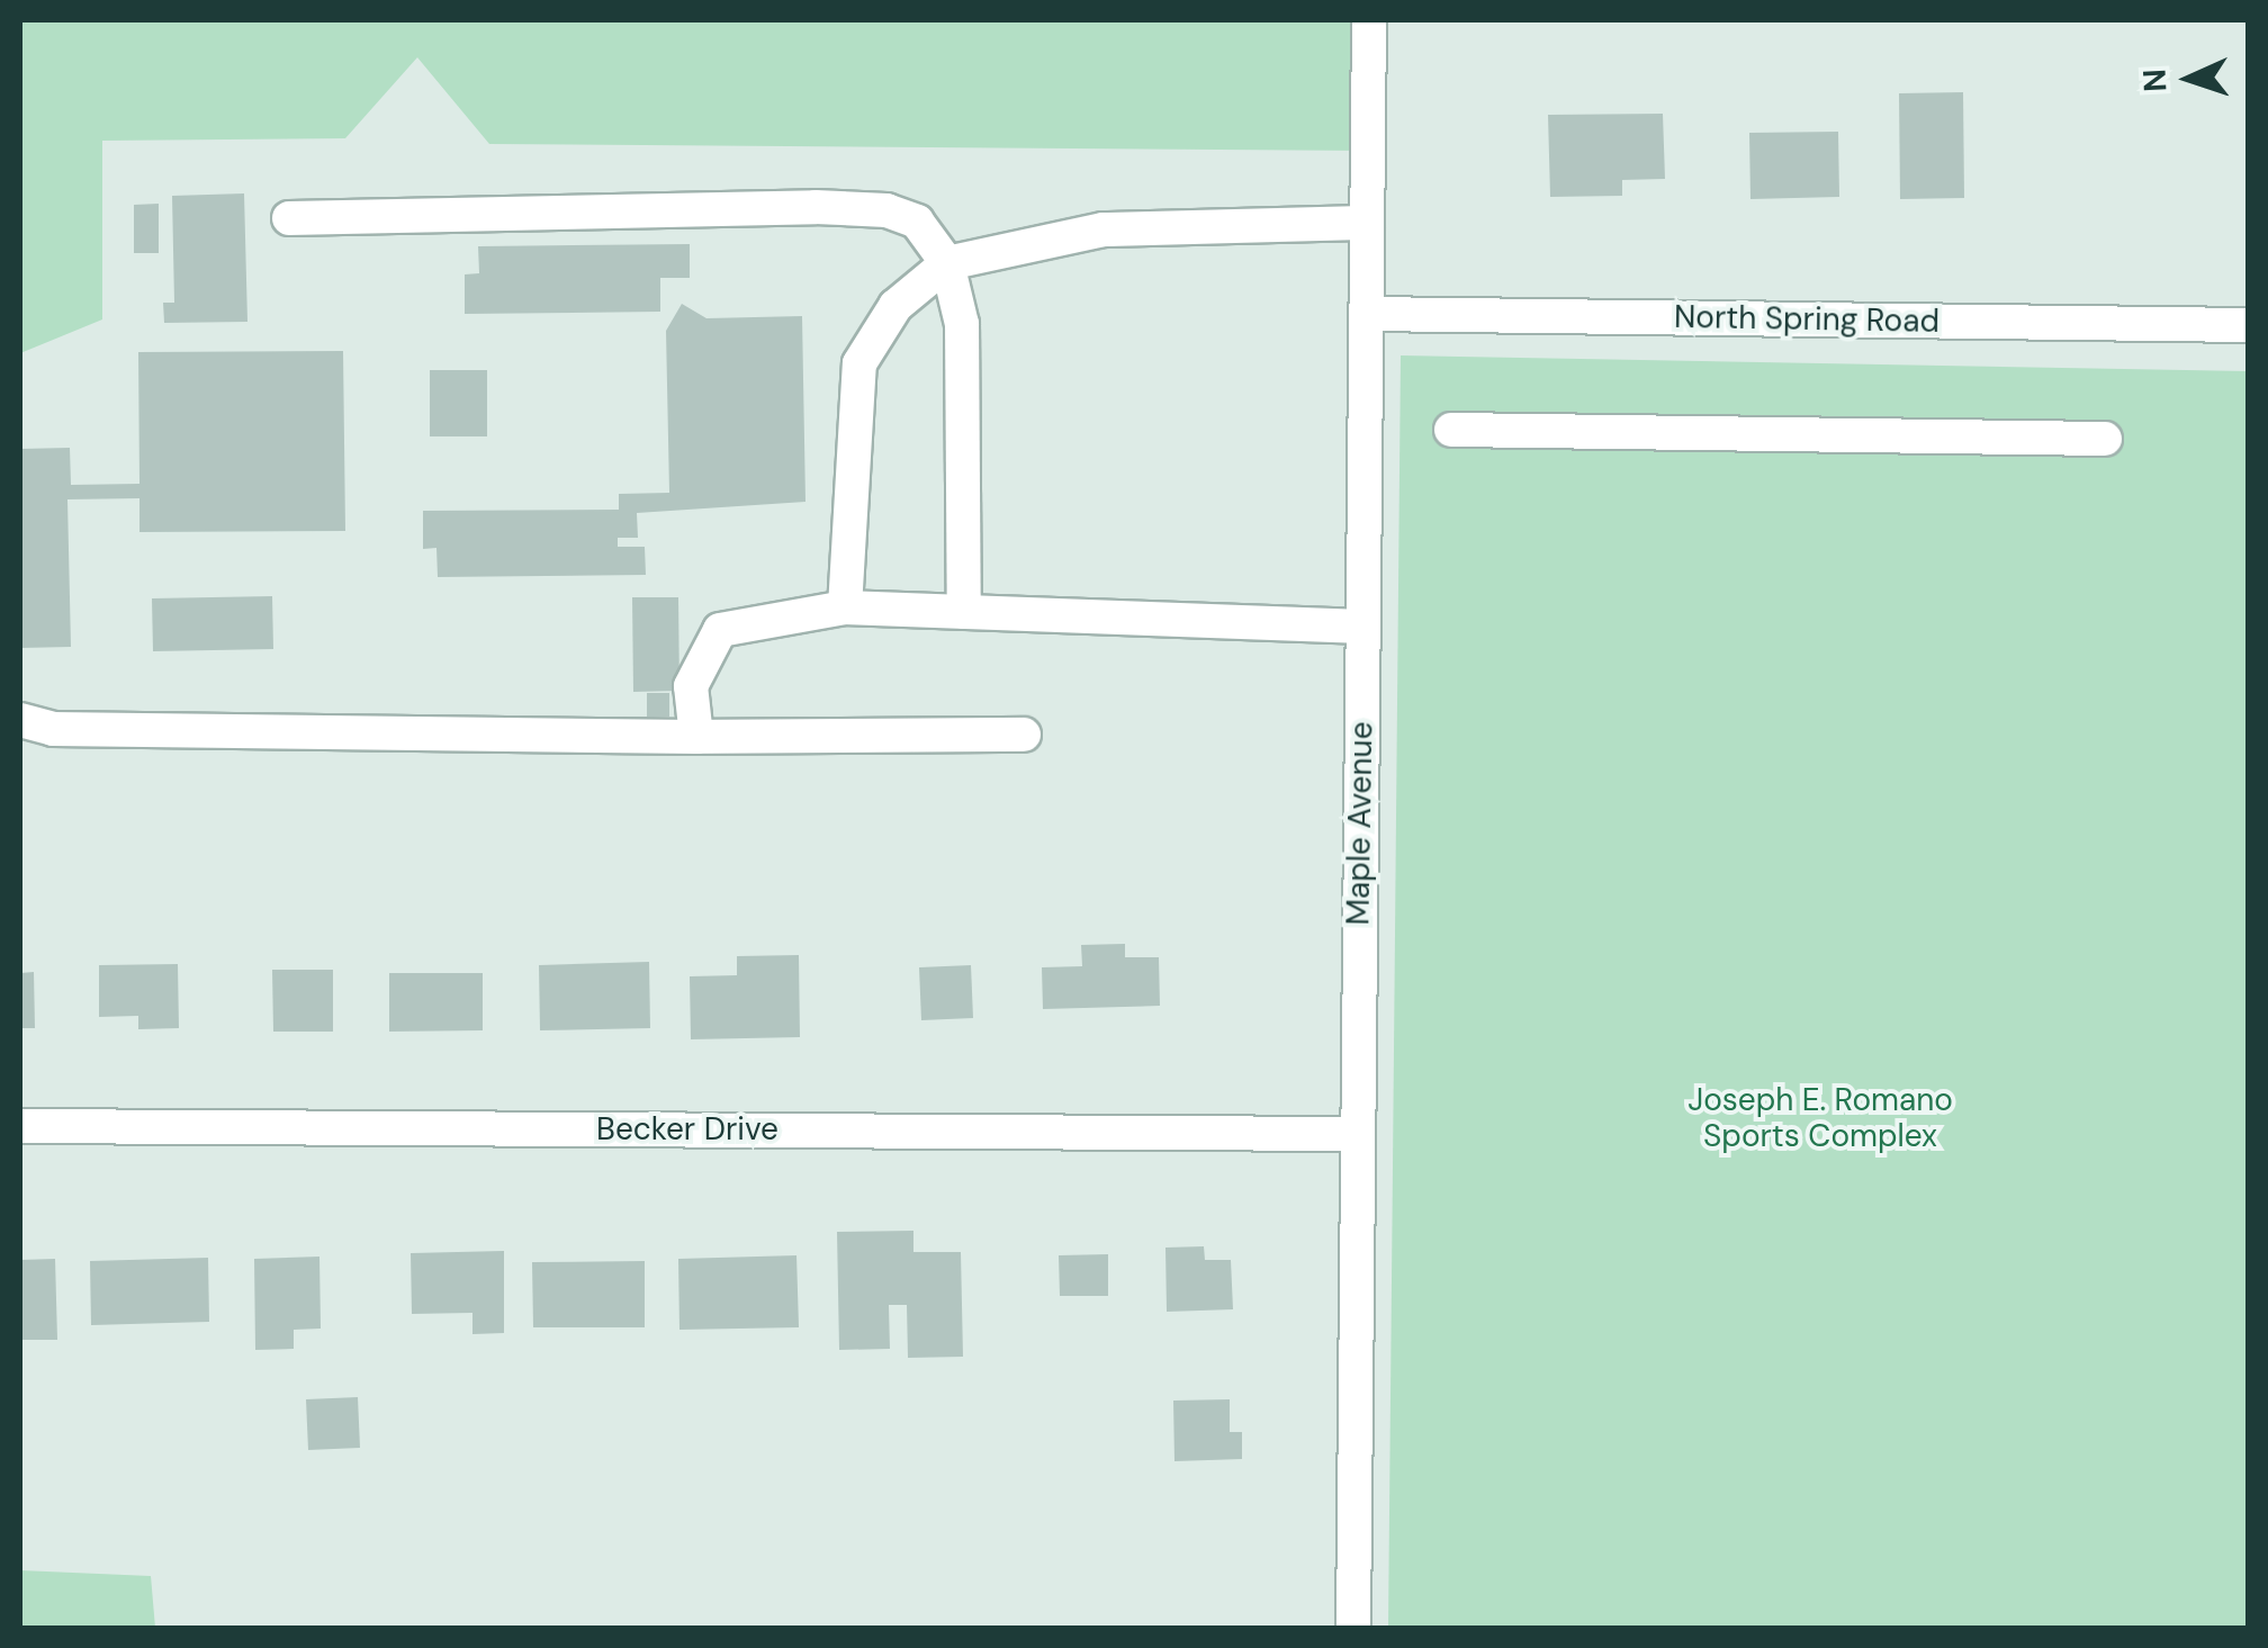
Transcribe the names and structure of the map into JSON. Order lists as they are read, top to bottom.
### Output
{
  "streets": {
    "street": ["North Spring Road", "Maple Avenue", "Becker Drive"]
  },
  "crossings": [
    ["North Spring Road", "Maple Avenue"],
    ["Maple Avenue", "Becker Drive"]
  ],
  "parks": ["Joseph E. Romano Sports Complex"],
  "north": "left"
}
